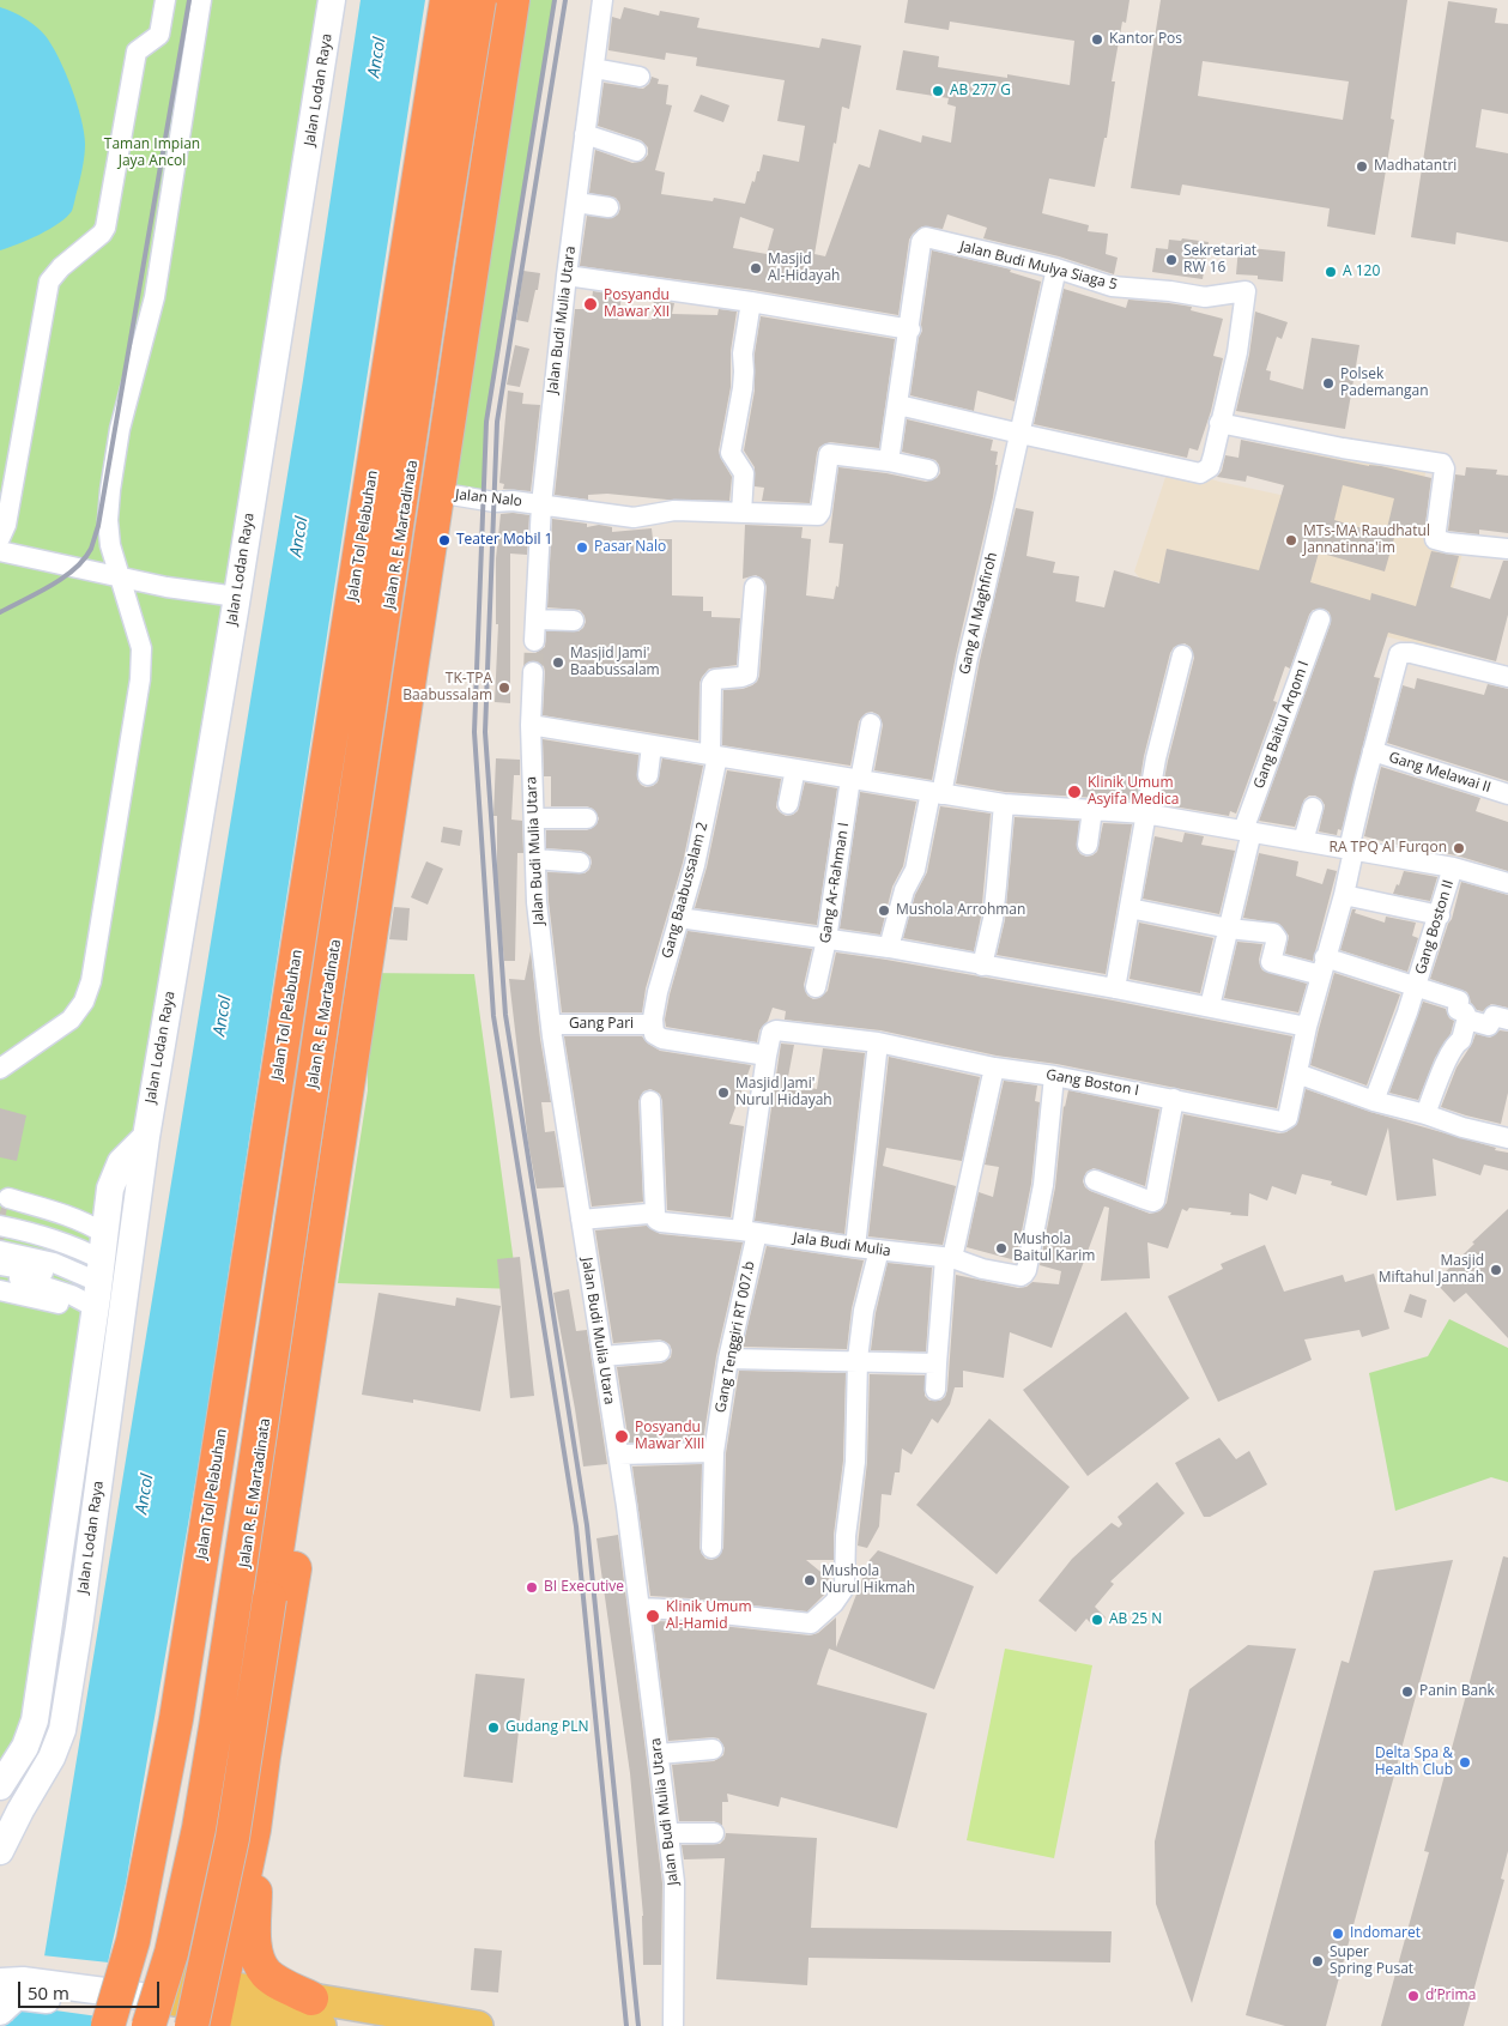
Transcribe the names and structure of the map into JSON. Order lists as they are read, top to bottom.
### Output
{
  "streets": {
    "highway": ["Jalan R. E. Martadinata", "Jalan Tol Pelabuhan"],
    "main road": ["Jalan Lodan Raya"],
    "street": [
      "Jalan Budi Mulya Siaga 5",
      "Jalan Budi Mulia Utara",
      "Jalan Nalo",
      "Gang Al Maghfiroh",
      "Gang Baitul Arqom I",
      "Gang Melawai II",
      "Gang Ar-Rahman I",
      "Gang Baabussalam 2",
      "Gang Boston II",
      "Gang Pari",
      "Gang Boston I",
      "Jala Budi Mulia",
      "Gang Tenggiri RT 007.b"
    ]
  },
  "crossings": [
    ["Jalan Budi Mulya Siaga 5", "Gang Al Maghfiroh"],
    ["Jalan Budi Mulia Utara", "Jalan Nalo"],
    ["Jalan Budi Mulia Utara", "Gang Pari"],
    ["Jalan Nalo", "Jalan R. E. Martadinata"],
    ["Gang Melawai II", "Gang Boston I"],
    ["Gang Baabussalam 2", "Gang Pari"],
    ["Gang Boston I", "Jala Budi Mulia"],
    ["Gang Boston I", "Gang Tenggiri RT 007.b"],
    ["Jala Budi Mulia", "Gang Tenggiri RT 007.b"]
  ],
  "water": ["Ancol"],
  "parks": ["Taman Impian Jaya Ancol"],
  "places": [
    "Kantor Pos",
    "AB 277 G",
    "Madhatantri",
    "Sekretariat RW 16",
    "Masjid Al-Hidayah",
    "A 120",
    "Posyandu Mawar XII",
    "Polsek Pademangan",
    "Teater Mobil 1",
    "MTs-MA Raudhatul Jannatinna'im",
    "Pasar Nalo",
    "Masjid Jami' Baabussalam",
    "TK-TPA Baabussalam",
    "Klinik Umum Asyifa Medica",
    "RA TPQ Al Furqon",
    "Mushola Arrohman",
    "Masjid Jami' Nurul Hidayah",
    "Mushola Baitul Karim",
    "Masjid Miftahul Jannah",
    "Posyandu Mawar XIII",
    "Mushola Nurul Hikmah",
    "BI Executive",
    "Klinik Umum Al-Hamid",
    "AB 25 N",
    "Panin Bank",
    "Gudang PLN",
    "Delta Spa & Health Club",
    "Indomaret",
    "Super Spring Pusat",
    "d’Prima"
  ],
  "scale_bar": "50 m"
}
